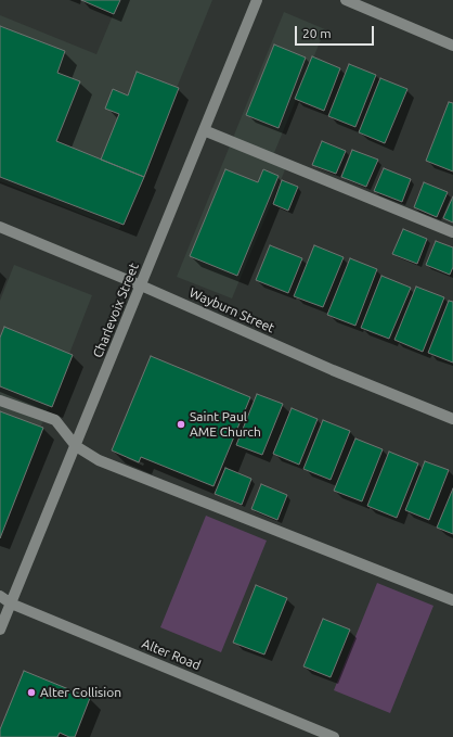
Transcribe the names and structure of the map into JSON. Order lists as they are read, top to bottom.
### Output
{
  "streets": {
    "street": ["Charlevoix Street", "Wayburn Street", "Alter Road"]
  },
  "crossings": [
    ["Charlevoix Street", "Wayburn Street"],
    ["Charlevoix Street", "Alter Road"]
  ],
  "places": ["Saint Paul AME Church", "Alter Collision"],
  "scale_bar": "20 m"
}
